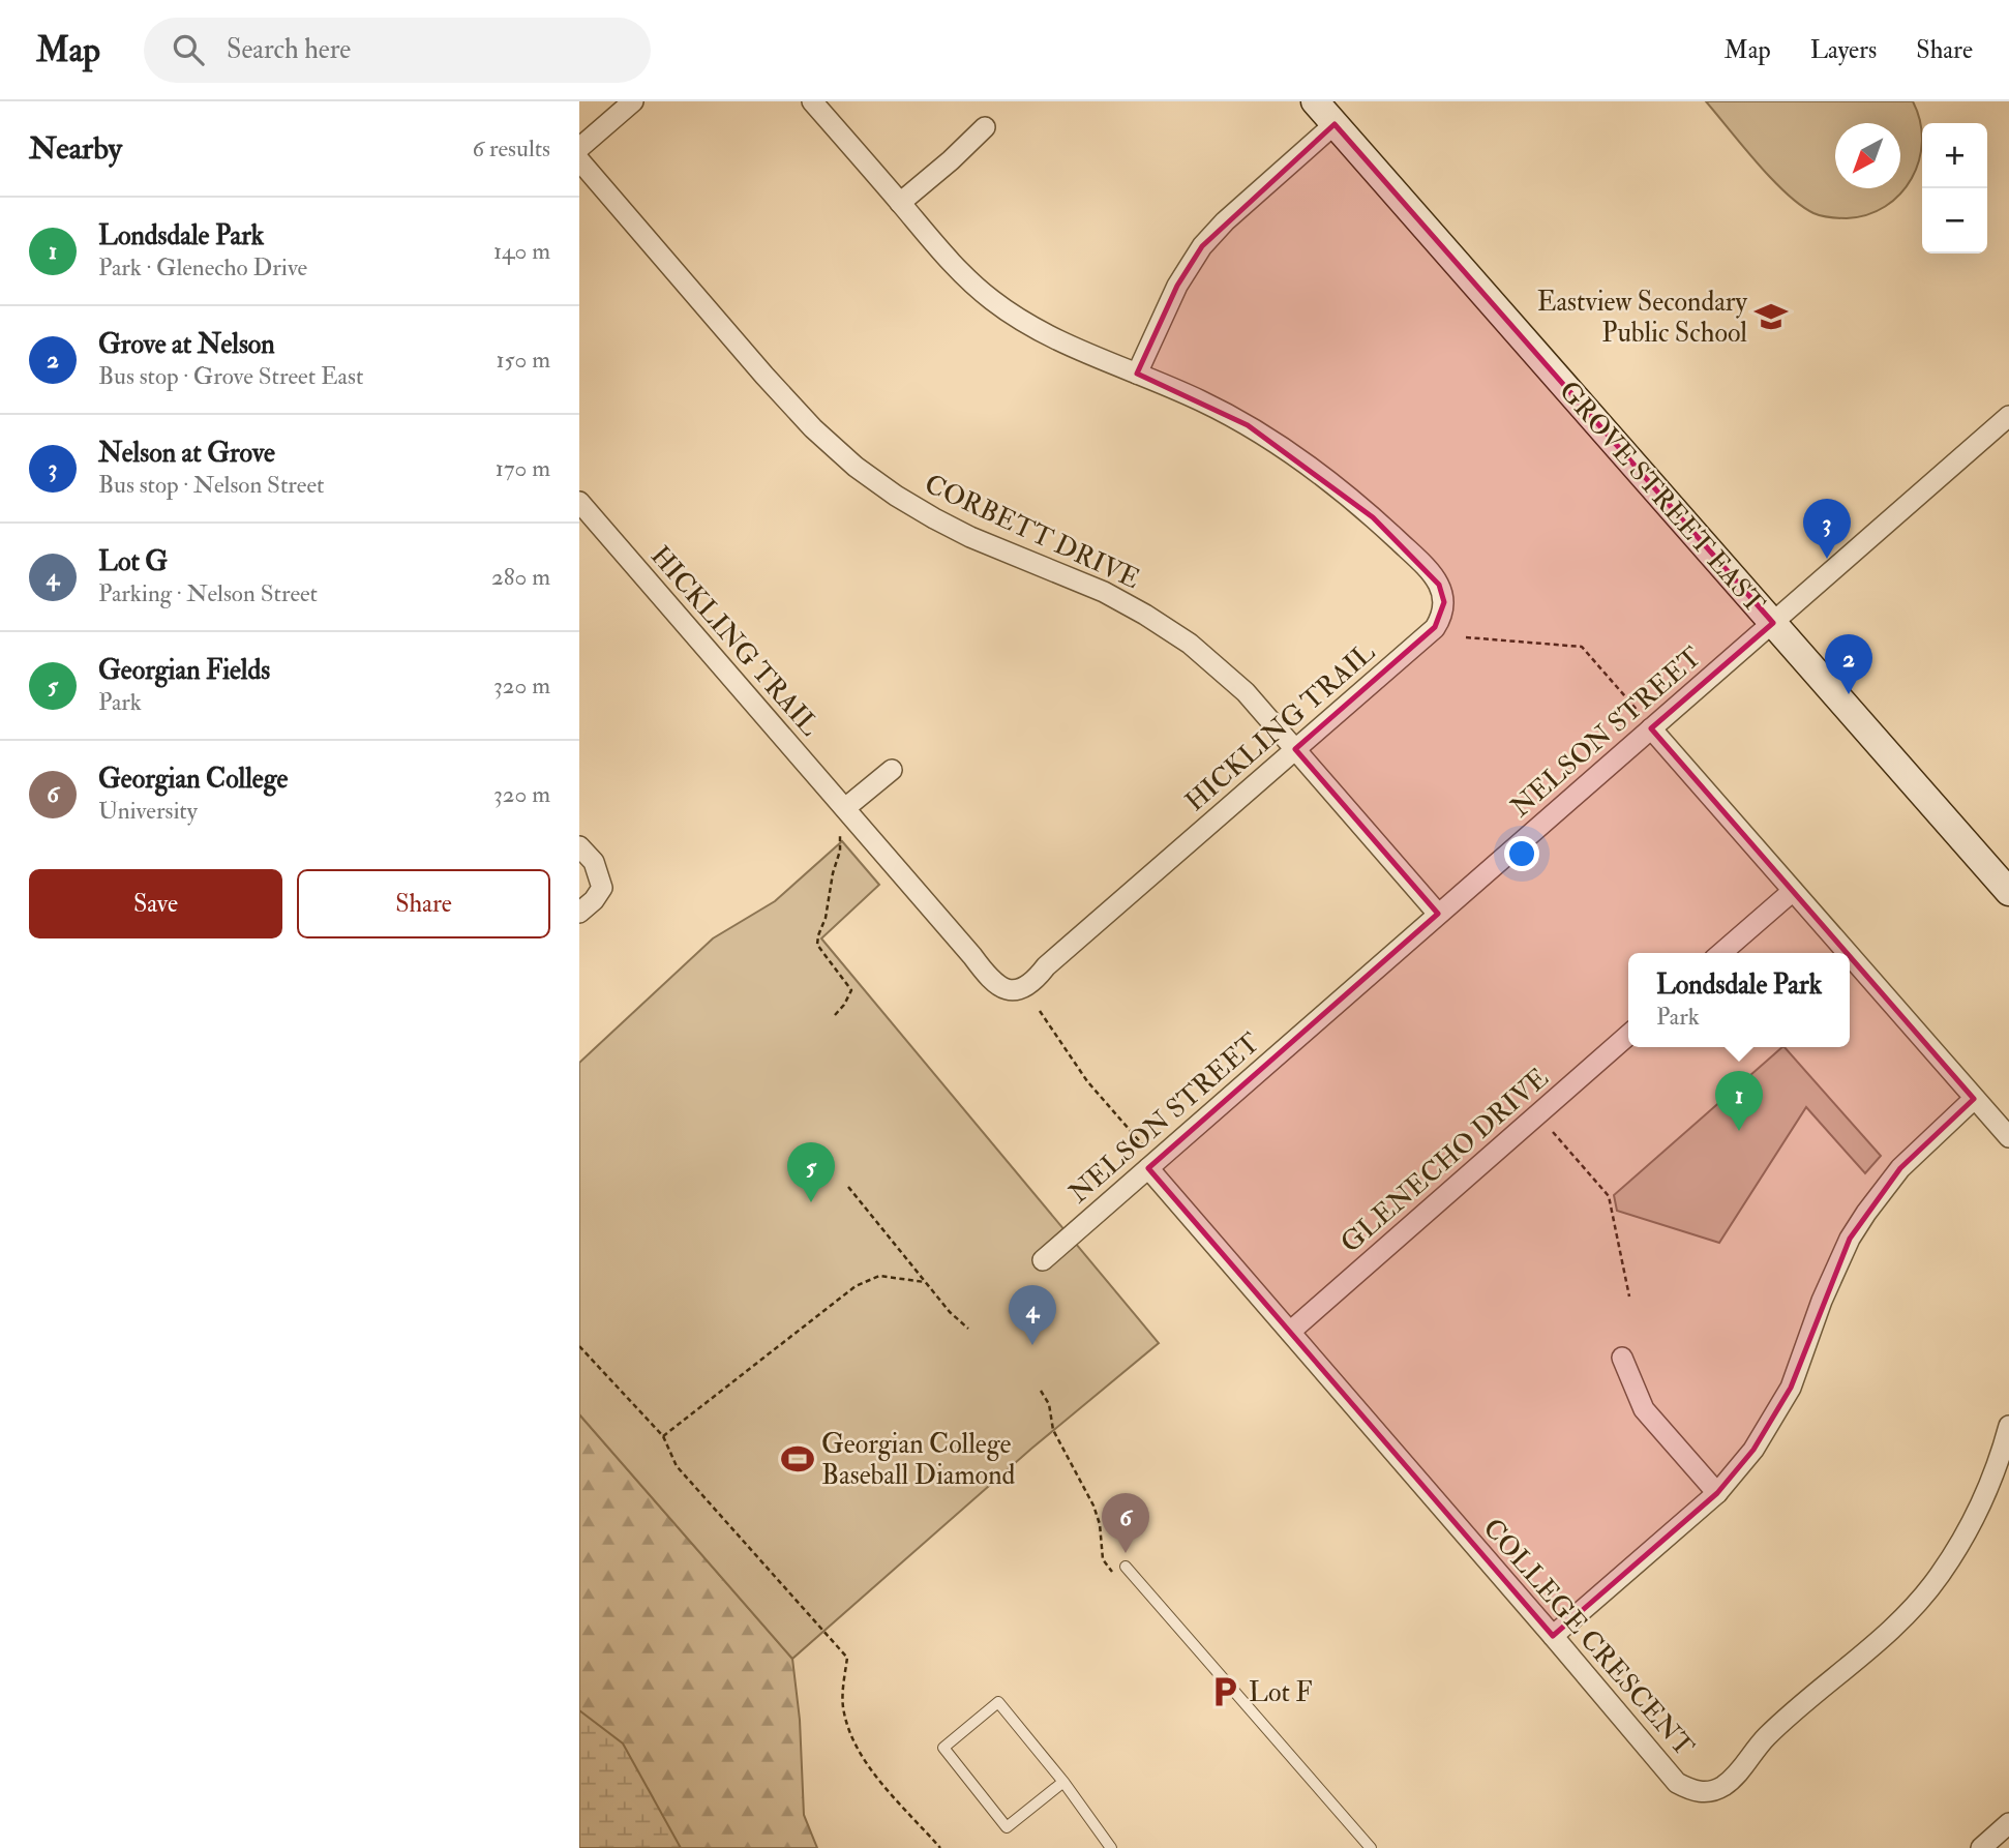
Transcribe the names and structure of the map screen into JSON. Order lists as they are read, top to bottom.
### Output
{
  "streets": {
    "street": [
      "GROVE STREET EAST",
      "CORBETT DRIVE",
      "HICKLING TRAIL",
      "NELSON STREET",
      "GLENECHO DRIVE",
      "COLLEGE CRESCENT"
    ]
  },
  "crossings": [
    ["GROVE STREET EAST", "NELSON STREET"],
    ["CORBETT DRIVE", "HICKLING TRAIL"],
    ["CORBETT DRIVE", "NELSON STREET"],
    ["NELSON STREET", "COLLEGE CRESCENT"],
    ["GLENECHO DRIVE", "COLLEGE CRESCENT"]
  ],
  "places": {
    "school or university": ["Eastview Secondary Public School"],
    "sports": ["Georgian College Baseball Diamond"],
    "parking": ["Lot F"]
  },
  "north": "bottom left",
  "page": {
    "header": "Map",
    "search": "Search here",
    "nav": ["Map", "Layers", "Share"],
    "heading": ["Nearby", "6 results"],
    "map_buttons": ["+", "−"],
    "list": [
      {
        "mark": "1",
        "name": "Londsdale Park",
        "note": "Park · Glenecho Drive",
        "value": "140 m"
      },
      {
        "mark": "2",
        "name": "Grove at Nelson",
        "note": "Bus stop · Grove Street East",
        "value": "150 m"
      },
      {
        "mark": "3",
        "name": "Nelson at Grove",
        "note": "Bus stop · Nelson Street",
        "value": "170 m"
      },
      {
        "mark": "4",
        "name": "Lot G",
        "note": "Parking · Nelson Street",
        "value": "280 m"
      },
      {
        "mark": "5",
        "name": "Georgian Fields",
        "note": "Park",
        "value": "320 m"
      },
      {
        "mark": "6",
        "name": "Georgian College",
        "note": "University",
        "value": "320 m"
      }
    ],
    "pins": [
      "3",
      "2",
      "1",
      "5",
      "4",
      "6"
    ],
    "buttons": ["Save", "Share"],
    "popup": ["Londsdale Park", "Park"]
  }
}
